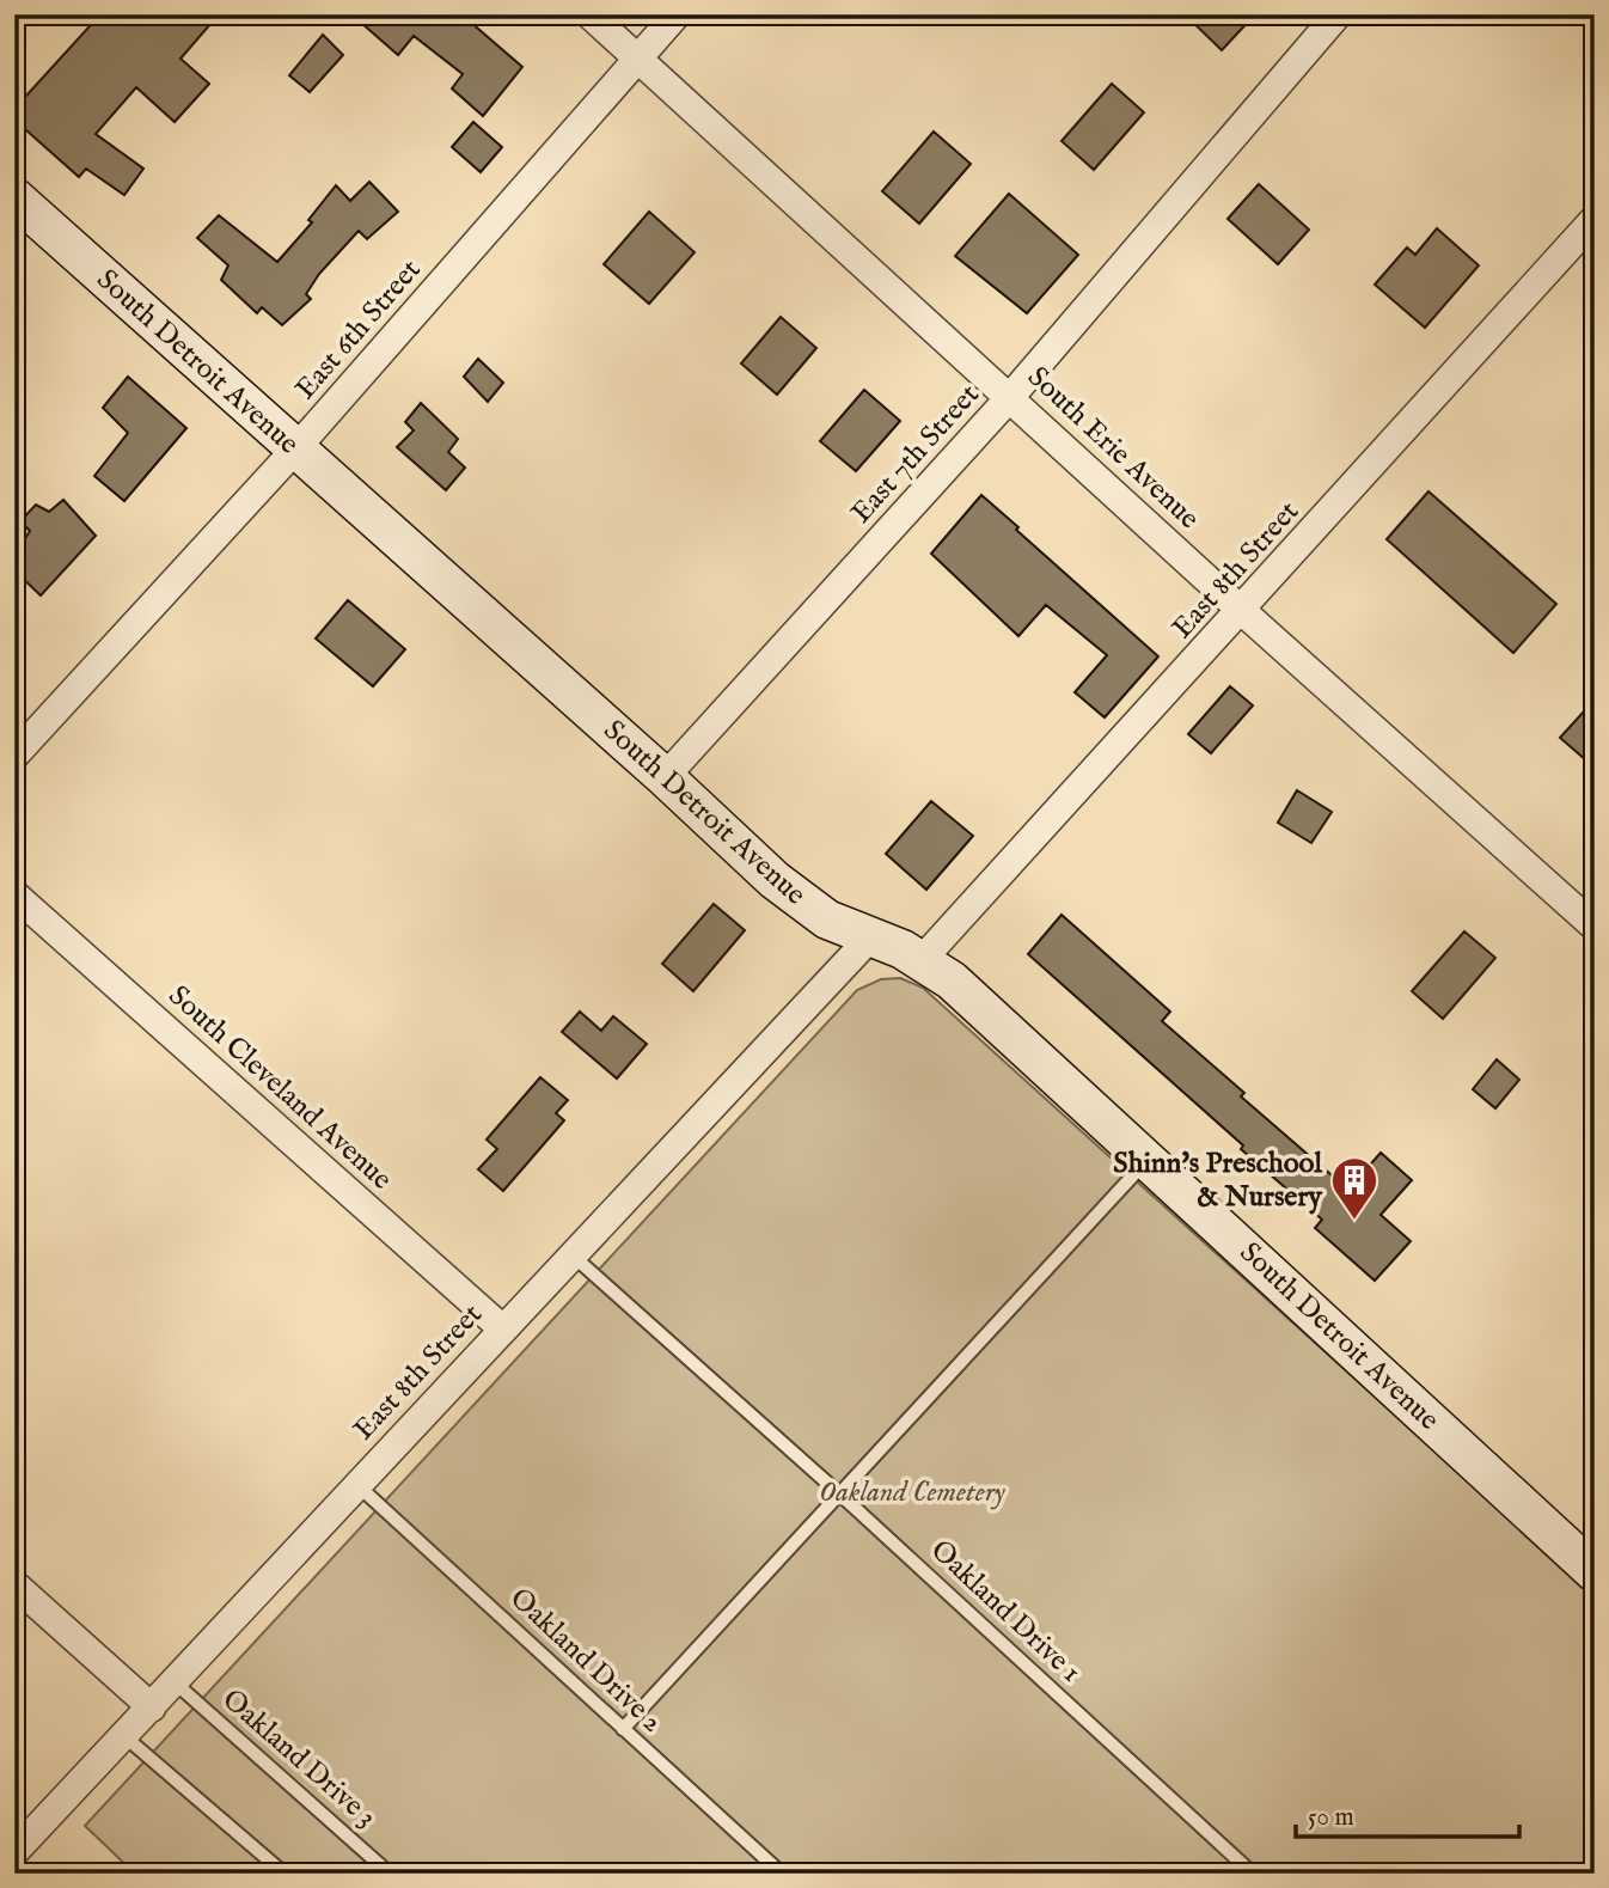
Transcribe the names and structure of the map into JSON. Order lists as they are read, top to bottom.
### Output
{
  "streets": {
    "street": [
      "East 6th Street",
      "South Detroit Avenue",
      "South Erie Avenue",
      "East 7th Street",
      "East 8th Street",
      "South Cleveland Avenue"
    ],
    "lane": ["Oakland Drive 1", "Oakland Drive 2", "Oakland Drive 3"]
  },
  "crossings": [
    ["East 6th Street", "South Detroit Avenue"],
    ["East 6th Street", "South Erie Avenue"],
    ["South Detroit Avenue", "East 7th Street"],
    ["South Detroit Avenue", "East 8th Street"],
    ["South Erie Avenue", "East 7th Street"],
    ["South Erie Avenue", "East 8th Street"],
    ["East 8th Street", "South Cleveland Avenue"],
    ["East 8th Street", "Oakland Drive 1"],
    ["East 8th Street", "Oakland Drive 2"],
    ["East 8th Street", "Oakland Drive 3"]
  ],
  "parks": ["Oakland Cemetery"],
  "places": {
    "building": ["Shinn's Preschool & Nursery"]
  },
  "scale_bar": "50 m"
}
